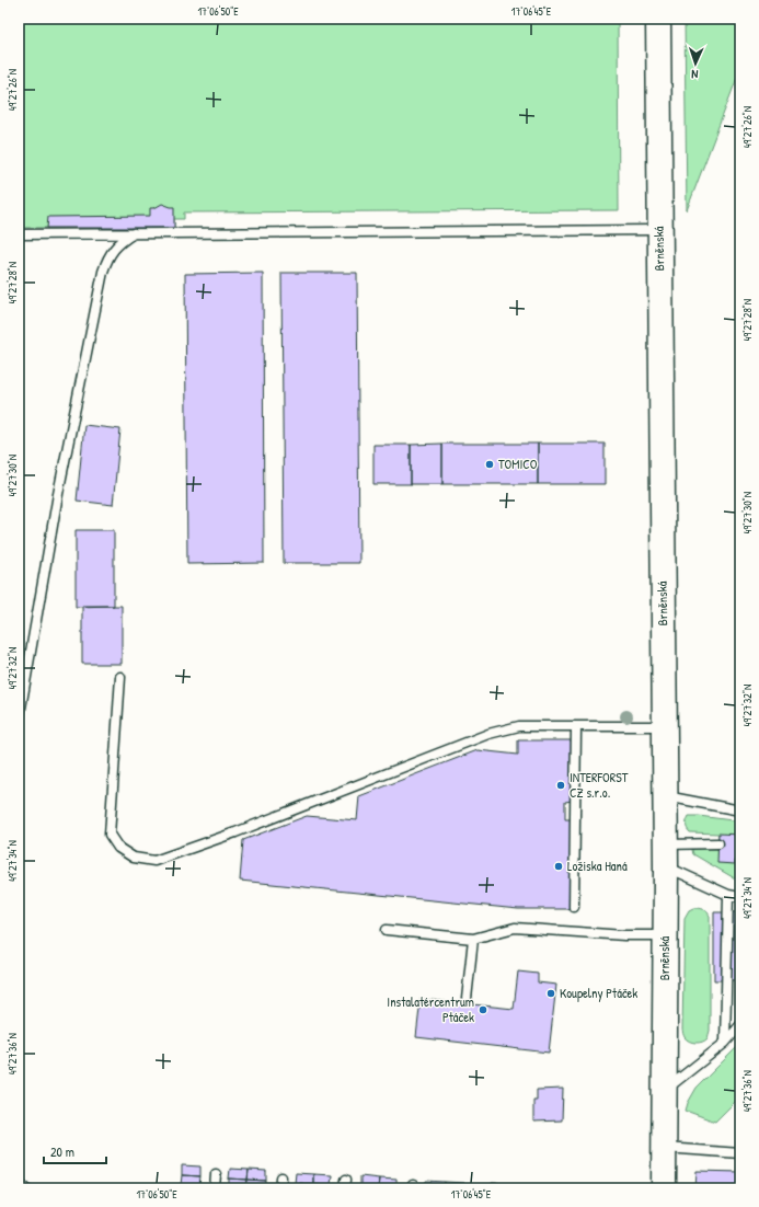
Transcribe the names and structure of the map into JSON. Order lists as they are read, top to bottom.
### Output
{
  "streets": {
    "main road": ["Brněnská"]
  },
  "places": [
    "TOMICO",
    "INTERFORST CZ s.r.o.",
    "Ložiska Haná",
    "Koupelny Ptáček",
    "Instalatércentrum Ptáček"
  ],
  "scale_bar": "20 m",
  "north": "bottom",
  "coordinates": [
    "17°06'50\"E",
    "17°06'45\"E",
    "49°27'26\"N",
    "49°27'28\"N",
    "49°27'30\"N",
    "49°27'32\"N",
    "49°27'34\"N",
    "49°27'36\"N"
  ]
}
